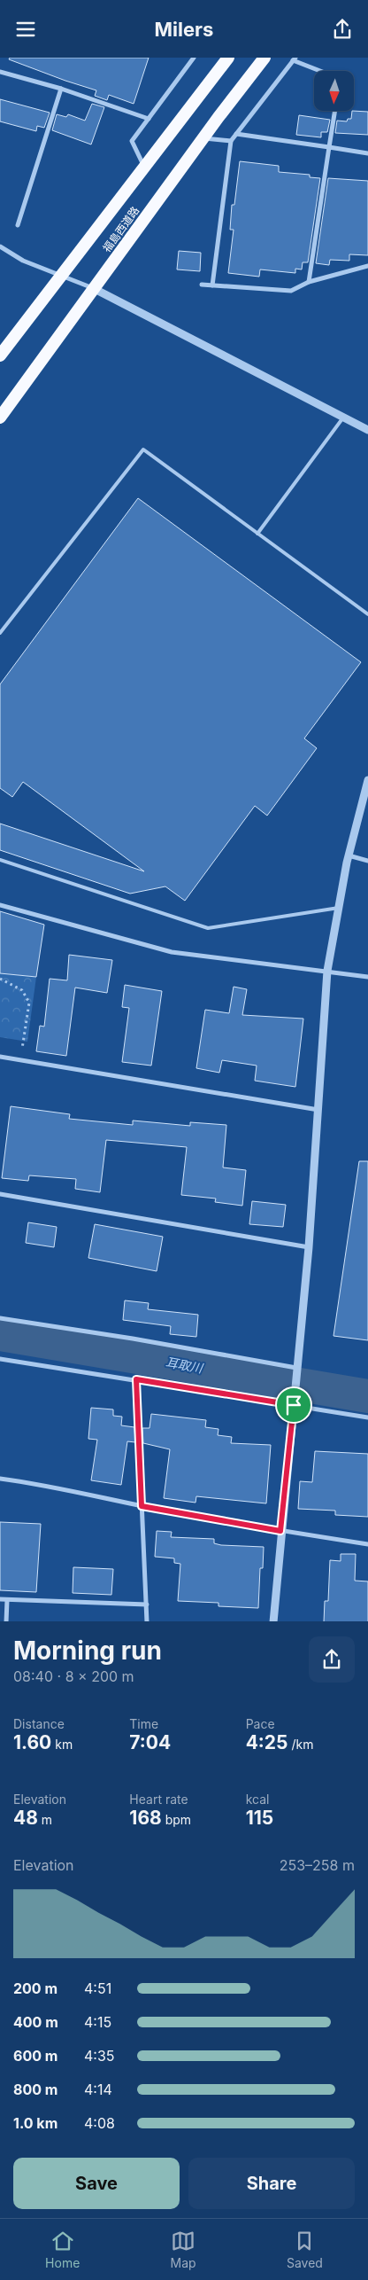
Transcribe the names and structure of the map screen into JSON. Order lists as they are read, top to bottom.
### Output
{
  "streets": {
    "highway": ["福島西道路"]
  },
  "water": ["耳取川"],
  "north": "bottom",
  "page": {
    "header": "Milers",
    "heading": ["Morning run", "08:40 · 8 × 200 m"],
    "stats": [
      ["Distance", "1.60 km"],
      ["Time", "7:04"],
      ["Pace", "4:25 /km"],
      ["Elevation", "48 m"],
      ["Heart rate", "168 bpm"],
      ["kcal", "115"]
    ],
    "chart": ["Elevation", "253–258 m"],
    "list": [
      {
        "name": "200 m",
        "note": "4:51"
      },
      {
        "name": "400 m",
        "note": "4:15"
      },
      {
        "name": "600 m",
        "note": "4:35"
      },
      {
        "name": "800 m",
        "note": "4:14"
      },
      {
        "name": "1.0 km",
        "note": "4:08"
      }
    ],
    "buttons": ["Save", "Share"],
    "tabs": ["Home", "Map", "Saved"]
  }
}
